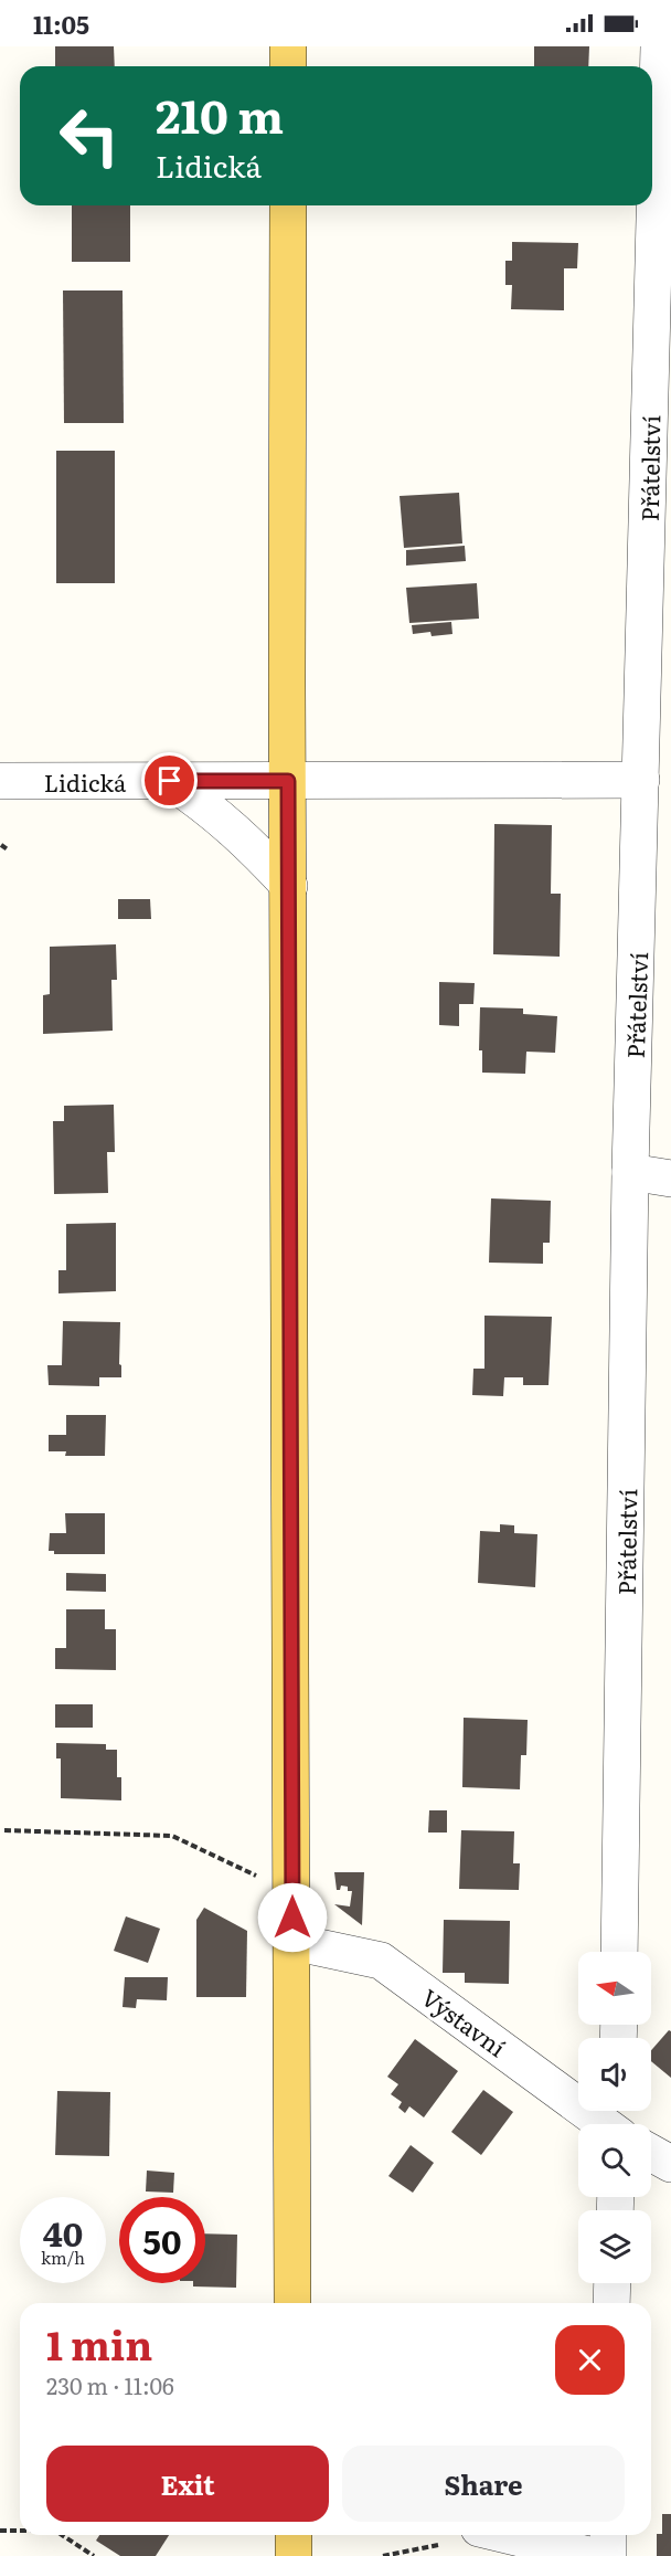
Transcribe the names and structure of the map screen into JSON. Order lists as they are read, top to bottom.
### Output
{
  "streets": {
    "street": ["Přátelství", "Lidická", "Výstavní"]
  },
  "crossings": [
    ["Přátelství", "Lidická"]
  ],
  "north": "left",
  "page": {
    "status": "11:05",
    "turn": ["210 m", "Lidická"],
    "speed": "40 km/h",
    "limit": "50",
    "heading": ["1 min", "230 m · 11:06"],
    "buttons": ["Exit", "Share"]
  }
}
